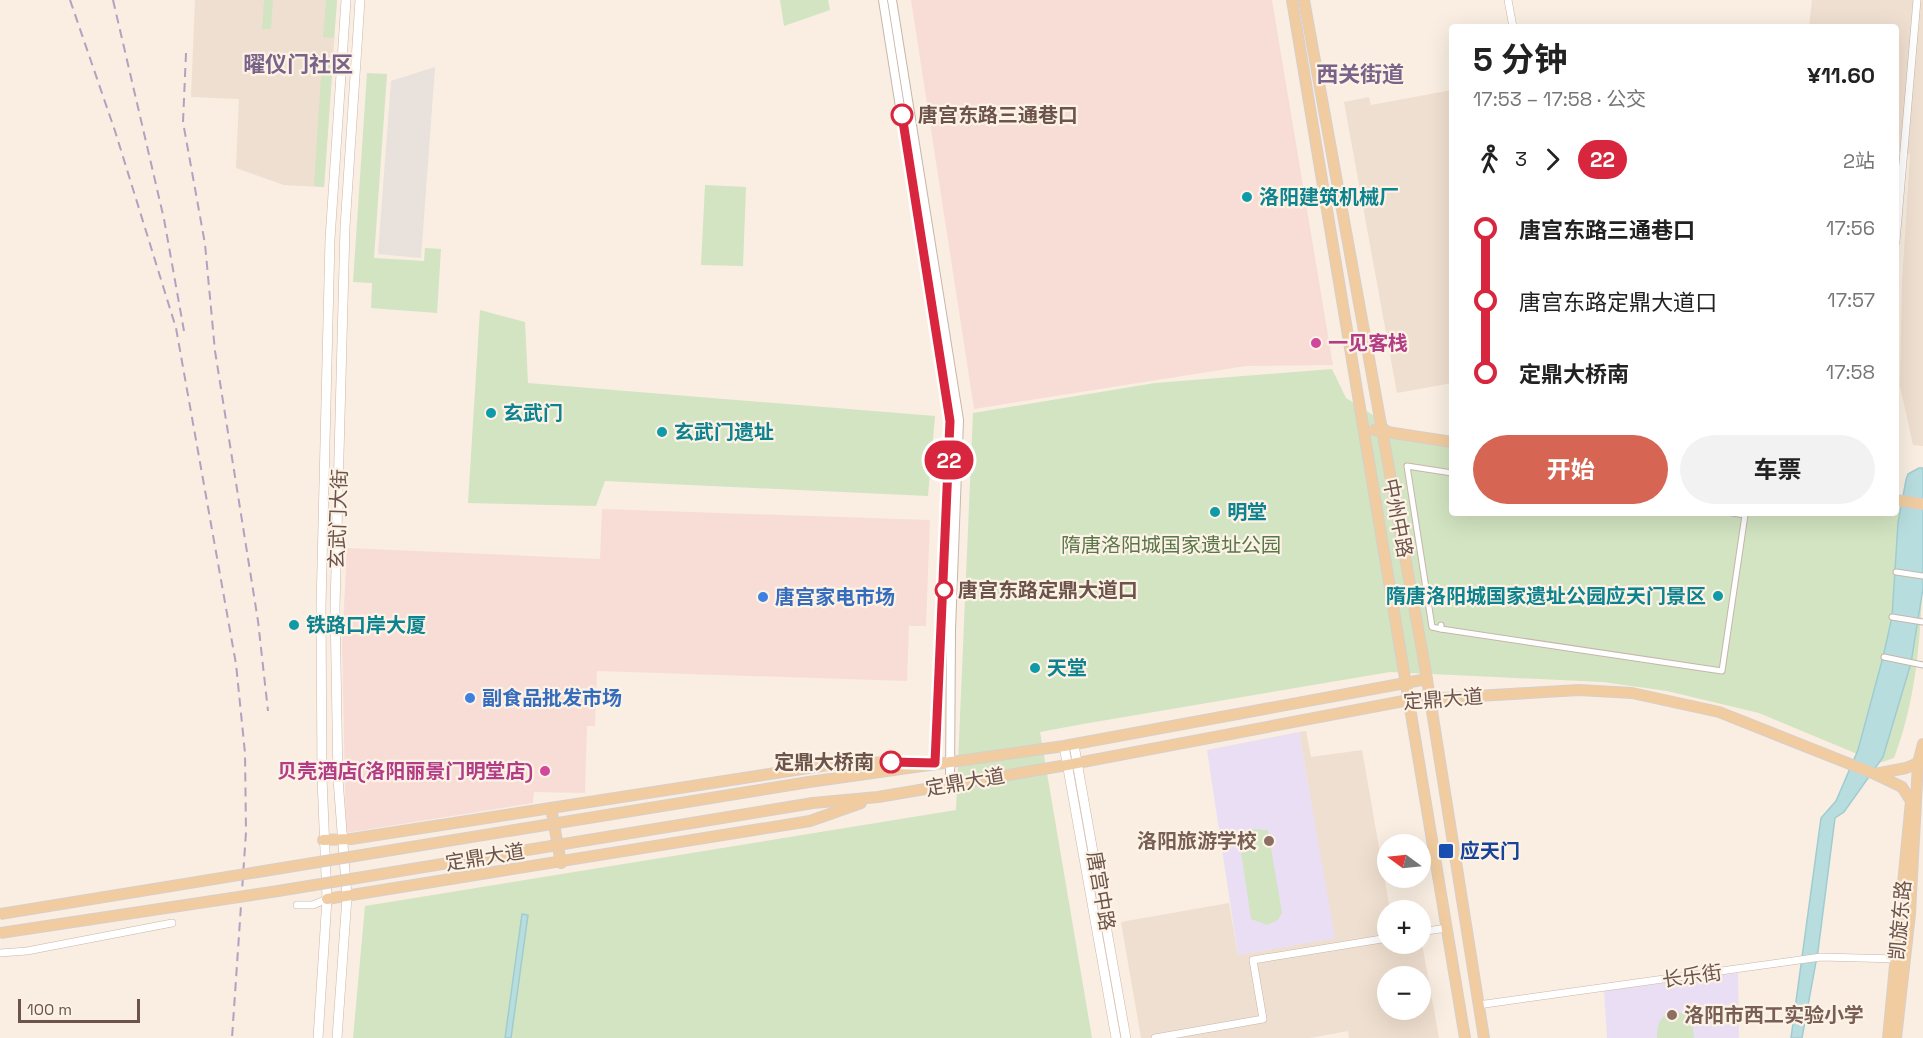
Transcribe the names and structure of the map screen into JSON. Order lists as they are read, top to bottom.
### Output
{
  "streets": {
    "main road": [
      "中州中路",
      "玄武门大街",
      "定鼎大道",
      "唐宫中路",
      "凯旋东路"
    ],
    "street": ["长乐街"]
  },
  "crossings": [
    ["中州中路", "定鼎大道"],
    ["中州中路", "长乐街"],
    ["定鼎大道", "唐宫中路"],
    ["定鼎大道", "凯旋东路"],
    ["凯旋东路", "长乐街"]
  ],
  "districts": ["曜仪门社区", "西关街道"],
  "parks": ["隋唐洛阳城国家遗址公园"],
  "places": {
    "other": [
      "唐宫东路三通巷口",
      "洛阳建筑机械厂",
      "一见客栈",
      "玄武门",
      "玄武门遗址",
      "明堂",
      "唐宫东路定鼎大道口",
      "隋唐洛阳城国家遗址公园应天门景区",
      "唐宫家电市场",
      "铁路口岸大厦",
      "天堂",
      "副食品批发市场",
      "定鼎大桥南",
      "贝壳酒店(洛阳丽景门明堂店)",
      "洛阳旅游学校",
      "洛阳市西工实验小学"
    ],
    "transit": ["应天门"]
  },
  "lines": ["bus line 22"],
  "scale_bar": "100 m",
  "north": "left",
  "page": {
    "on_map": "22",
    "heading": ["5 分钟", "17:53 – 17:58 · 公交", "¥11.60"],
    "legs": ["3", "22", "2站"],
    "list": [
      {
        "name": "唐宫东路三通巷口",
        "value": "17:56"
      },
      {
        "name": "唐宫东路定鼎大道口",
        "value": "17:57"
      },
      {
        "name": "定鼎大桥南",
        "value": "17:58"
      }
    ],
    "buttons": ["开始", "车票"],
    "map_buttons": ["+", "−"],
    "scale": "100 m"
  }
}
